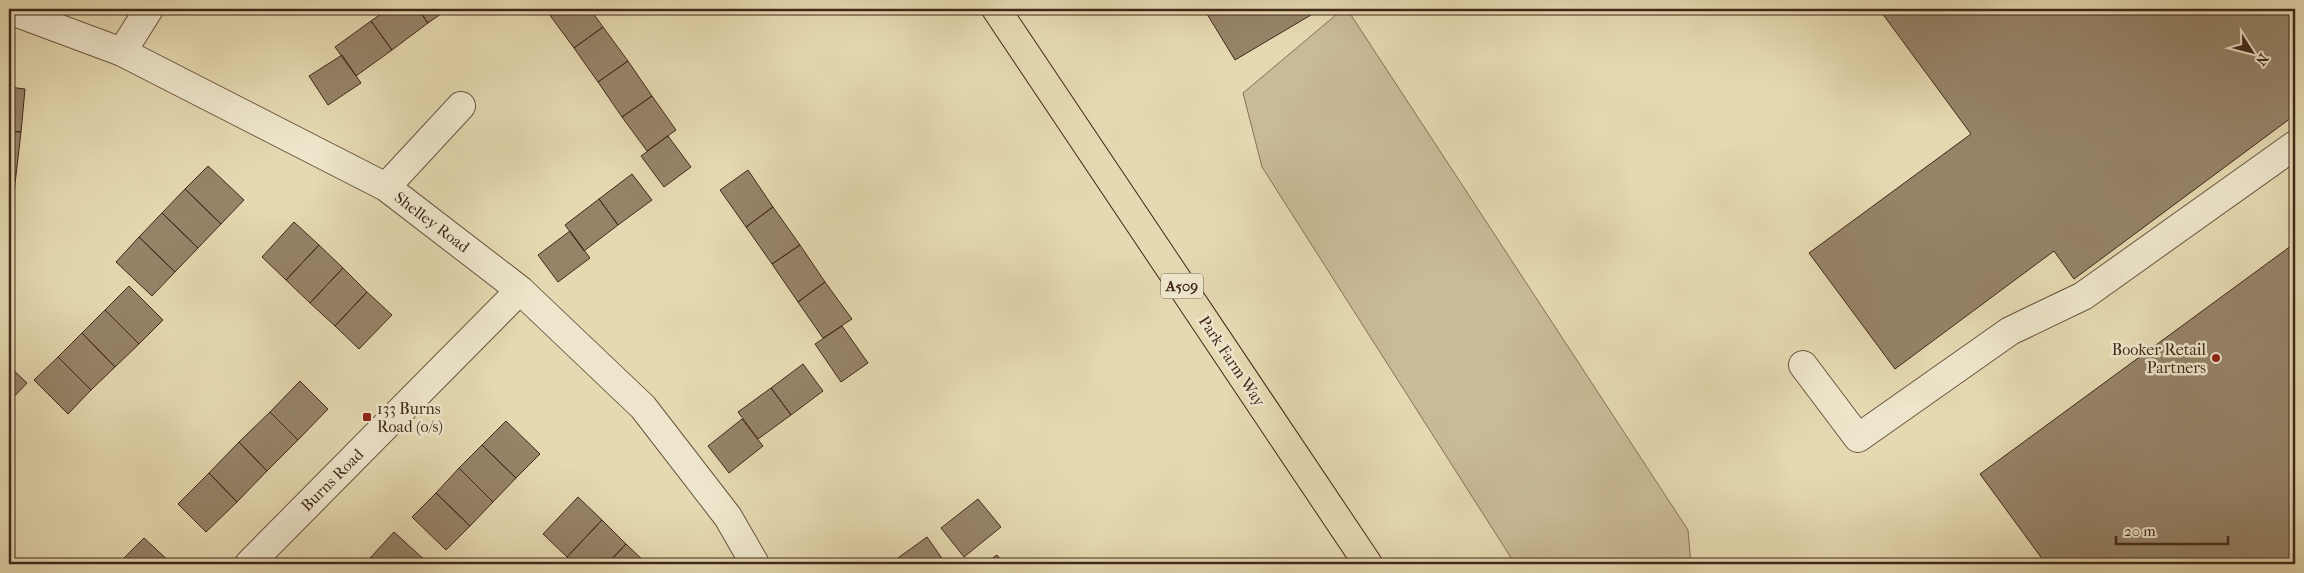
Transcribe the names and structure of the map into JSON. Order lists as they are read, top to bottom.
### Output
{
  "streets": {
    "highway": ["A509", "Park Farm Way"],
    "street": ["Shelley Road", "Burns Road"]
  },
  "crossings": [
    ["Shelley Road", "Burns Road"]
  ],
  "places": {
    "other": ["Booker Retail Partners"],
    "transit": ["133 Burns Road (o/s)"]
  },
  "scale_bar": "20 m",
  "north": "bottom right"
}
